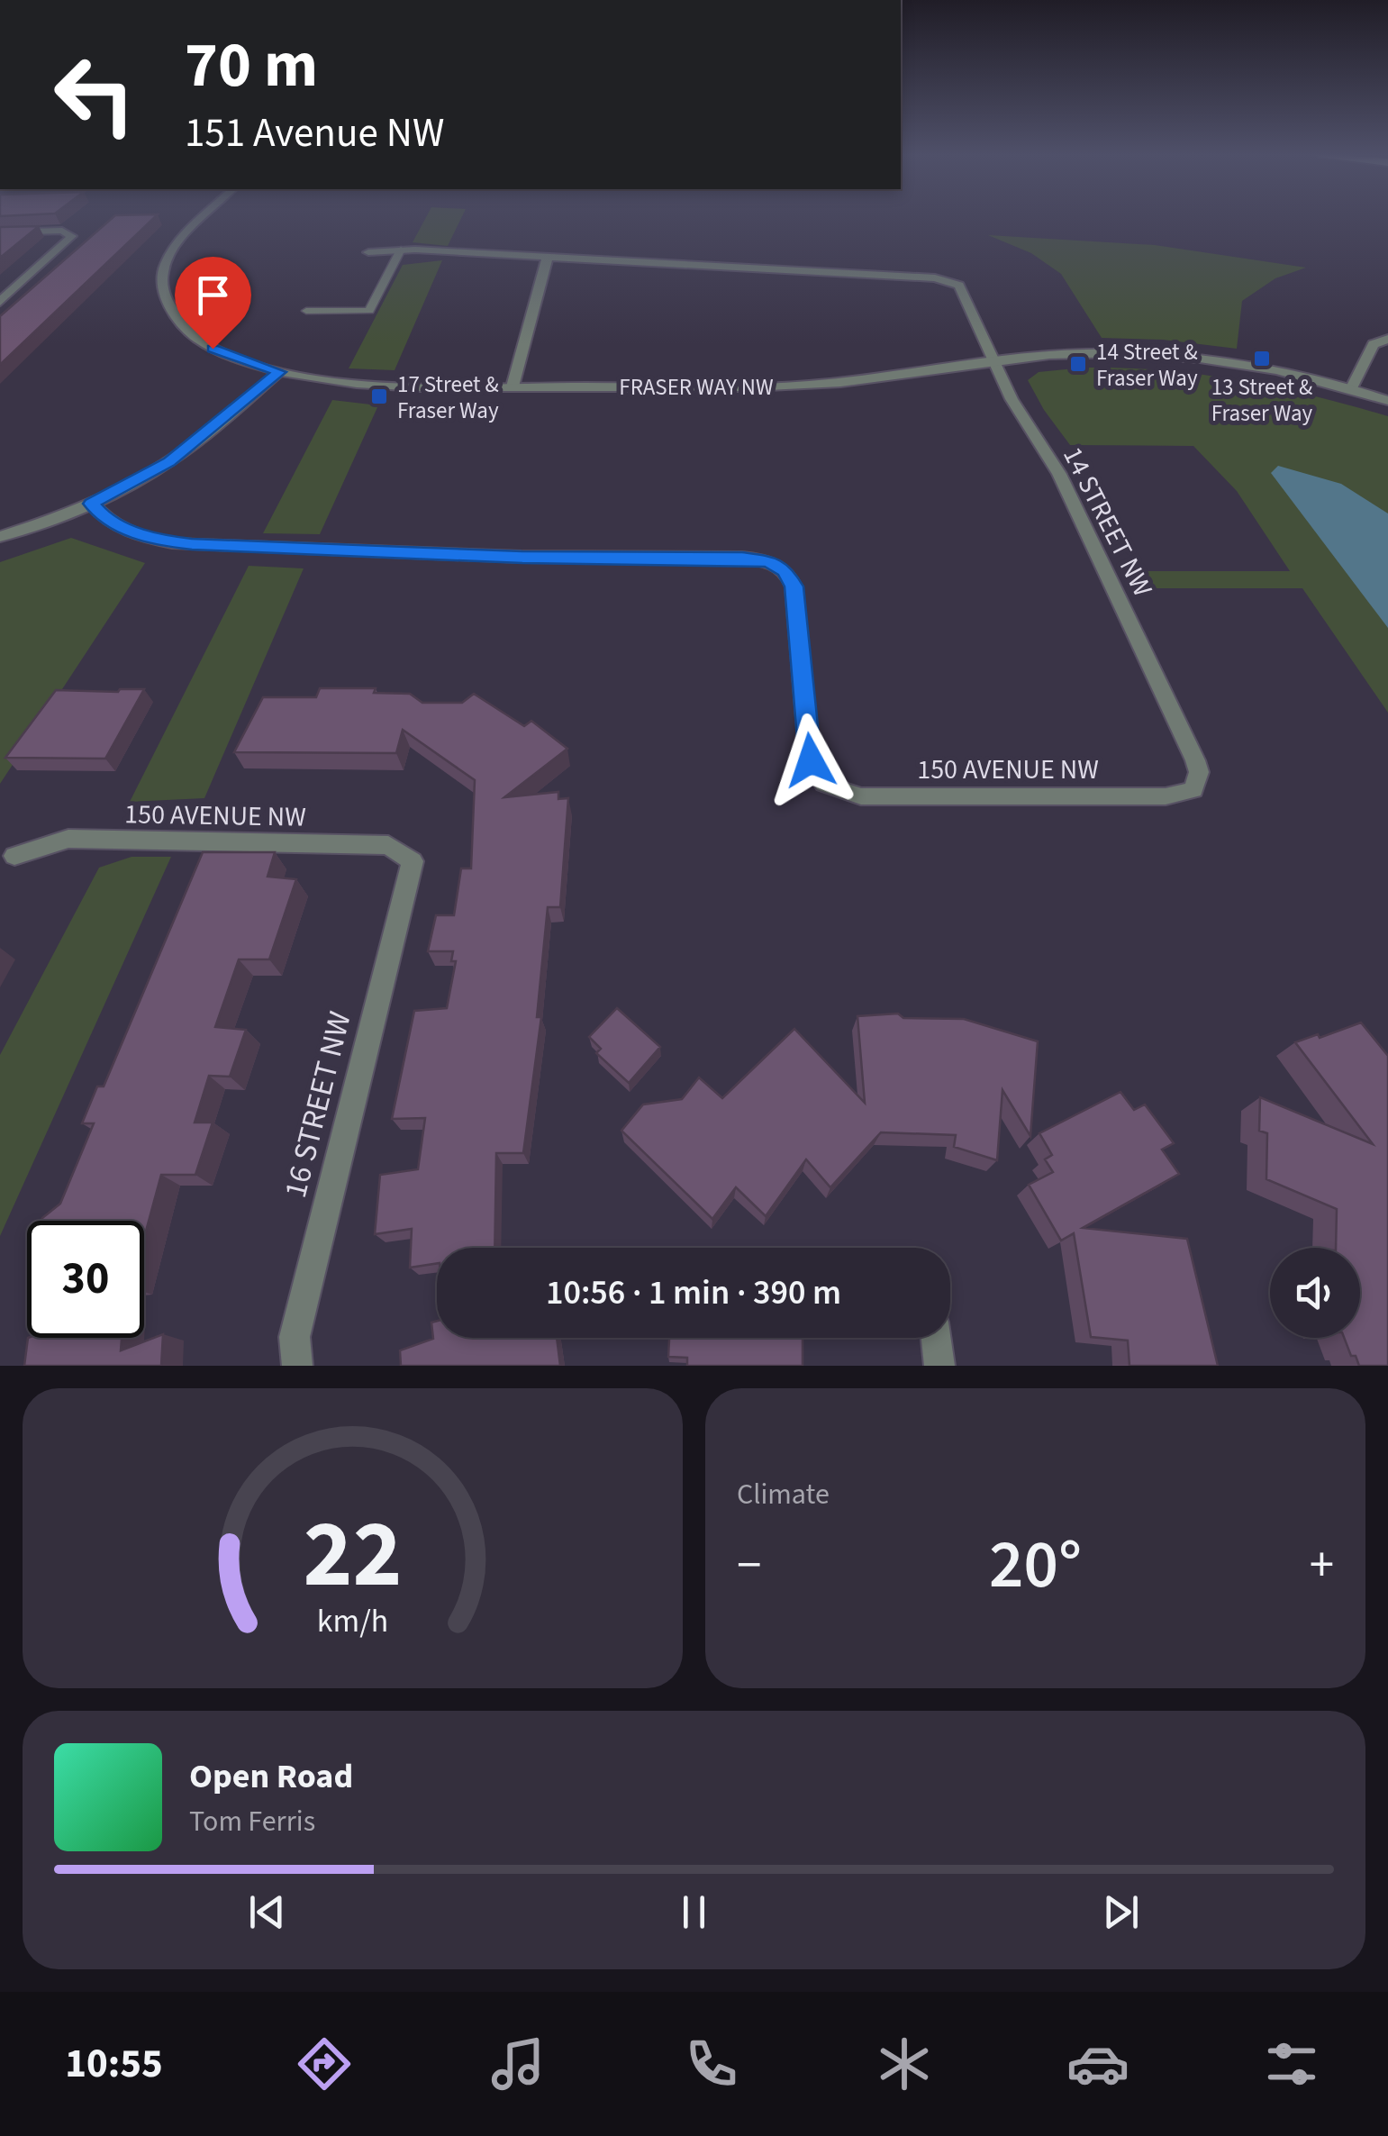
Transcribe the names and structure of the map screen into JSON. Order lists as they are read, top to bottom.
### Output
{
  "streets": {
    "street": [
      "FRASER WAY NW",
      "14 STREET NW",
      "150 AVENUE NW",
      "16 STREET NW"
    ]
  },
  "crossings": [
    ["FRASER WAY NW", "14 STREET NW"],
    ["14 STREET NW", "150 AVENUE NW"],
    ["150 AVENUE NW", "16 STREET NW"]
  ],
  "places": {
    "transit": ["13 Street & Fraser Way", "14 Street & Fraser Way", "17 Street & Fraser Way"]
  },
  "page": {
    "turn": ["70 m", "151 Avenue NW"],
    "limit": "30",
    "trip": "10:56 · 1 min · 390 m",
    "tile": "Climate",
    "heat": ["−", "20°", "+"],
    "song": ["Open Road", "Tom Ferris"],
    "tabs": "10:55",
    "gauge": ["22", "km/h"]
  }
}
